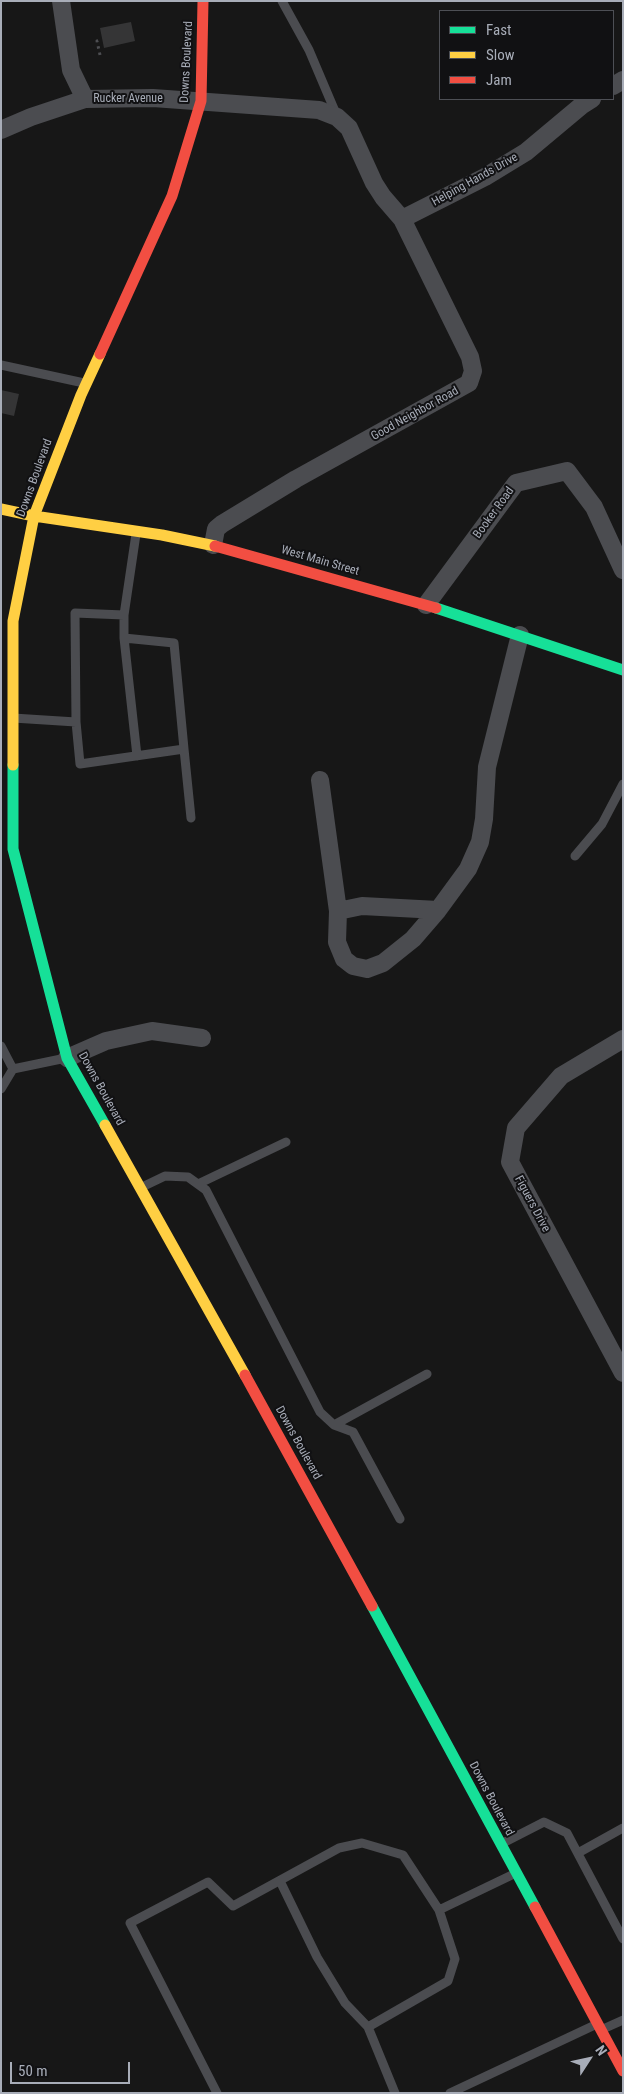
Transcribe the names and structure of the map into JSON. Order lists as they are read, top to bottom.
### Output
{
  "streets": {
    "street": [
      "Downs Boulevard",
      "Rucker Avenue",
      "Helping Hands Drive",
      "Good Neighbor Road",
      "Booker Road",
      "West Main Street",
      "Figuers Drive"
    ]
  },
  "crossings": [
    ["Downs Boulevard", "Rucker Avenue"],
    ["Downs Boulevard", "West Main Street"],
    ["Helping Hands Drive", "Good Neighbor Road"],
    ["Good Neighbor Road", "West Main Street"],
    ["Booker Road", "West Main Street"]
  ],
  "legend": ["Fast", "Slow", "Jam"],
  "scale_bar": "50 m",
  "north": "top right"
}
